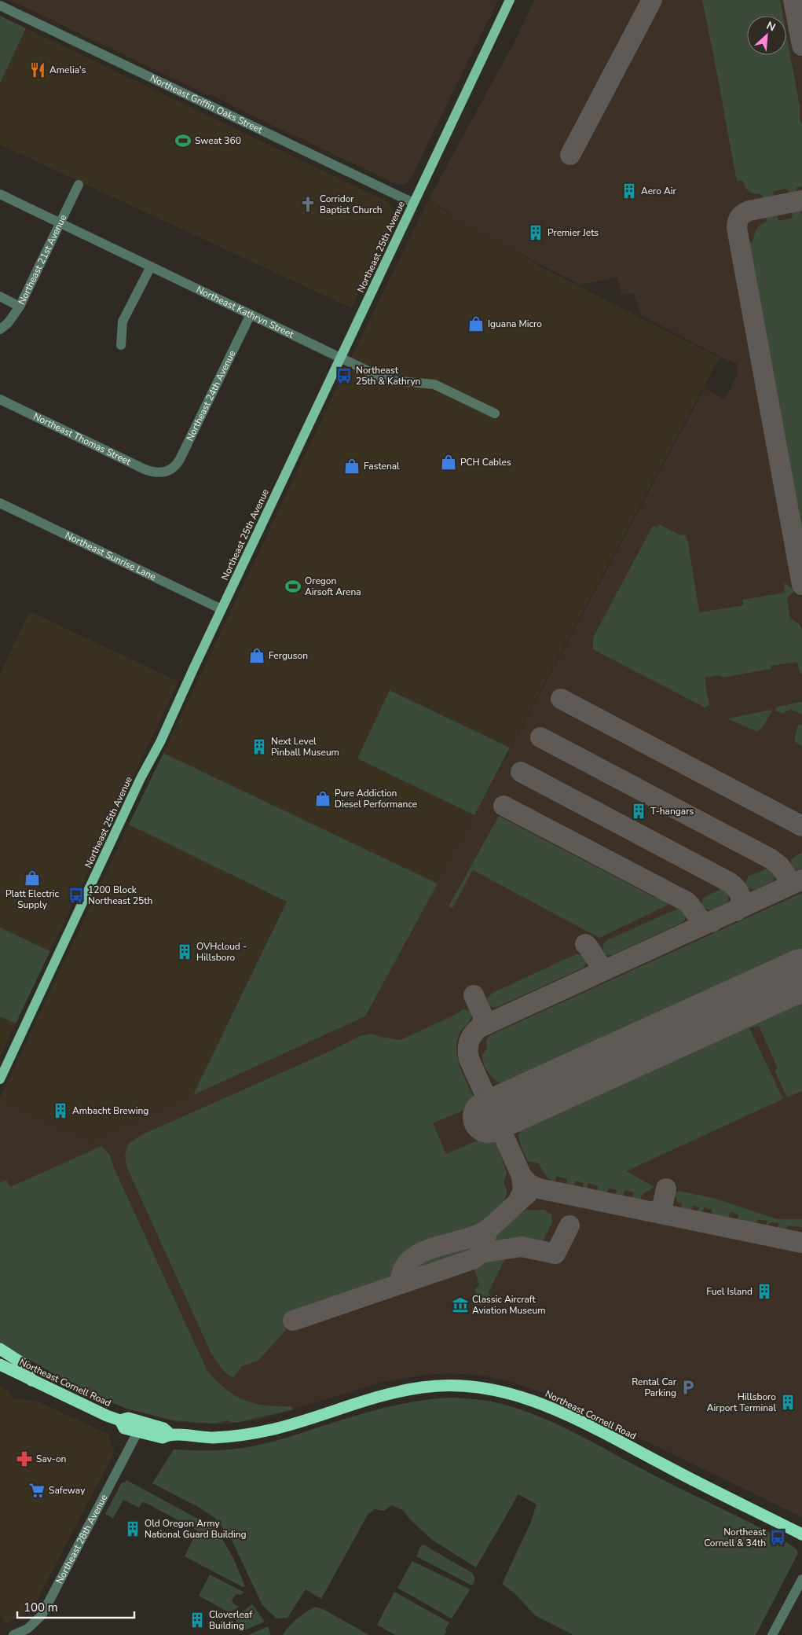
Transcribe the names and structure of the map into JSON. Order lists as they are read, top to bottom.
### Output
{
  "streets": {
    "highway": ["Northeast Cornell Road"],
    "main road": ["Northeast 25th Avenue"],
    "street": [
      "Northeast Griffin Oaks Street",
      "Northeast 21st Avenue",
      "Northeast Kathryn Street",
      "Northeast 24th Avenue",
      "Northeast Thomas Street",
      "Northeast Sunrise Lane",
      "Northeast 28th Avenue"
    ]
  },
  "crossings": [
    ["Northeast Griffin Oaks Street", "Northeast 25th Avenue"],
    ["Northeast 25th Avenue", "Northeast Kathryn Street"],
    ["Northeast 25th Avenue", "Northeast Sunrise Lane"],
    ["Northeast 21st Avenue", "Northeast Kathryn Street"],
    ["Northeast Kathryn Street", "Northeast 24th Avenue"],
    ["Northeast 24th Avenue", "Northeast Thomas Street"],
    ["Northeast Cornell Road", "Northeast 28th Avenue"]
  ],
  "places": {
    "restaurant": ["Amelia's"],
    "sports": ["Sweat 360", "Oregon Airsoft Arena"],
    "building": [
      "Aero Air",
      "Premier Jets",
      "Next Level Pinball Museum",
      "T-hangars",
      "OVHcloud - Hillsboro",
      "Ambacht Brewing",
      "Fuel Island",
      "Hillsboro Airport Terminal",
      "Old Oregon Army National Guard Building",
      "Cloverleaf Building"
    ],
    "church": ["Corridor Baptist Church"],
    "shop": [
      "Iguana Micro",
      "PCH Cables",
      "Fastenal",
      "Ferguson",
      "Pure Addiction Diesel Performance",
      "Platt Electric Supply"
    ],
    "bus stop": ["Northeast 25th & Kathryn", "1200 Block Northeast 25th", "Northeast Cornell & 34th"],
    "museum": ["Classic Aircraft Aviation Museum"],
    "parking": ["Rental Car Parking"],
    "pharmacy": ["Sav-on"],
    "supermarket": ["Safeway"]
  },
  "scale_bar": "100 m",
  "north": "top right"
}
